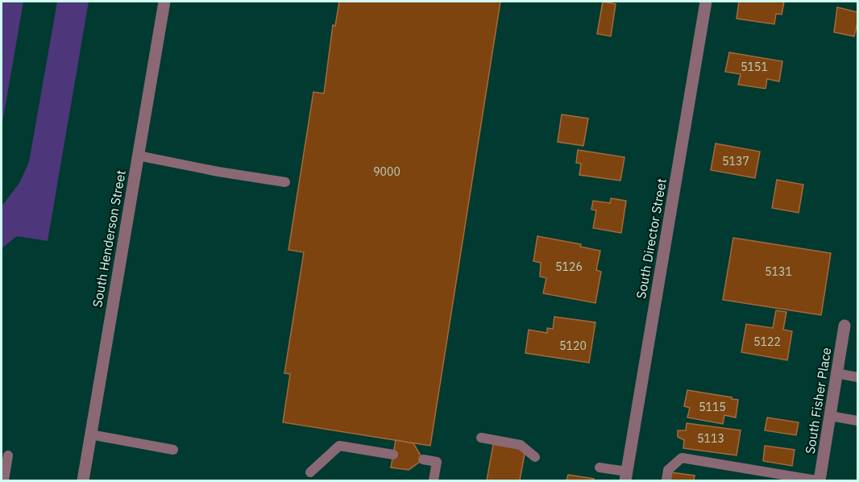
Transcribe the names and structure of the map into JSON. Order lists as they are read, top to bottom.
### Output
{
  "streets": {
    "street": ["South Henderson Street", "South Director Street", "South Fisher Place"]
  },
  "house_numbers": [
    "5151",
    "5137",
    "9000",
    "5126",
    "5131",
    "5122",
    "5120",
    "5115",
    "5113"
  ]
}
